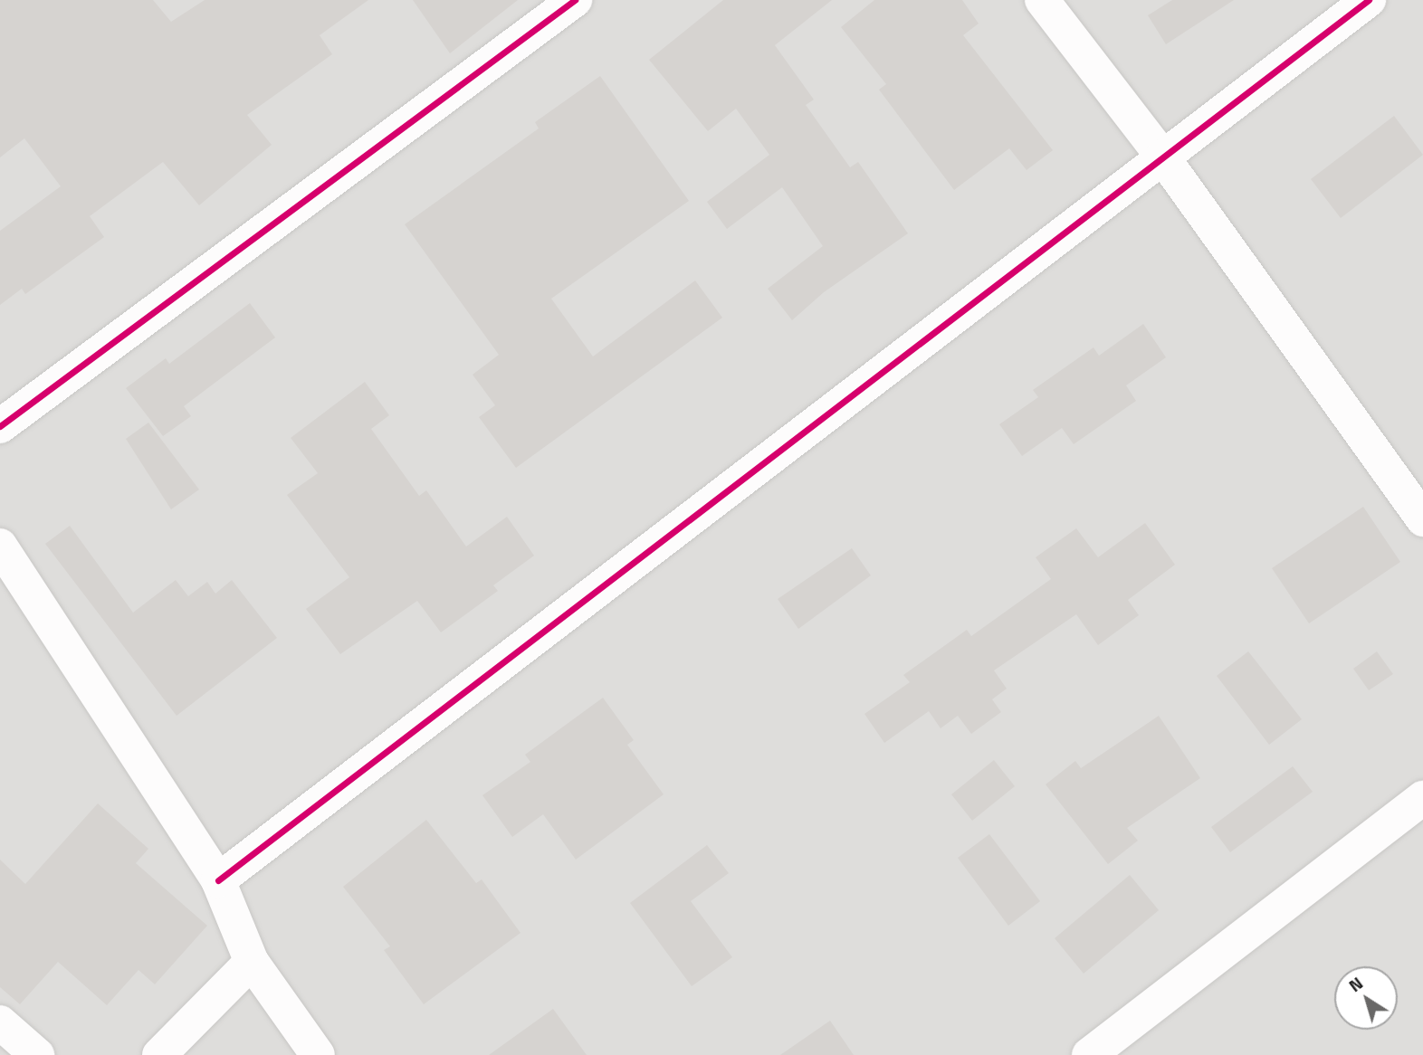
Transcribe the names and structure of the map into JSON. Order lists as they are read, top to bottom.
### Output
{
  "north": "top left"
}
